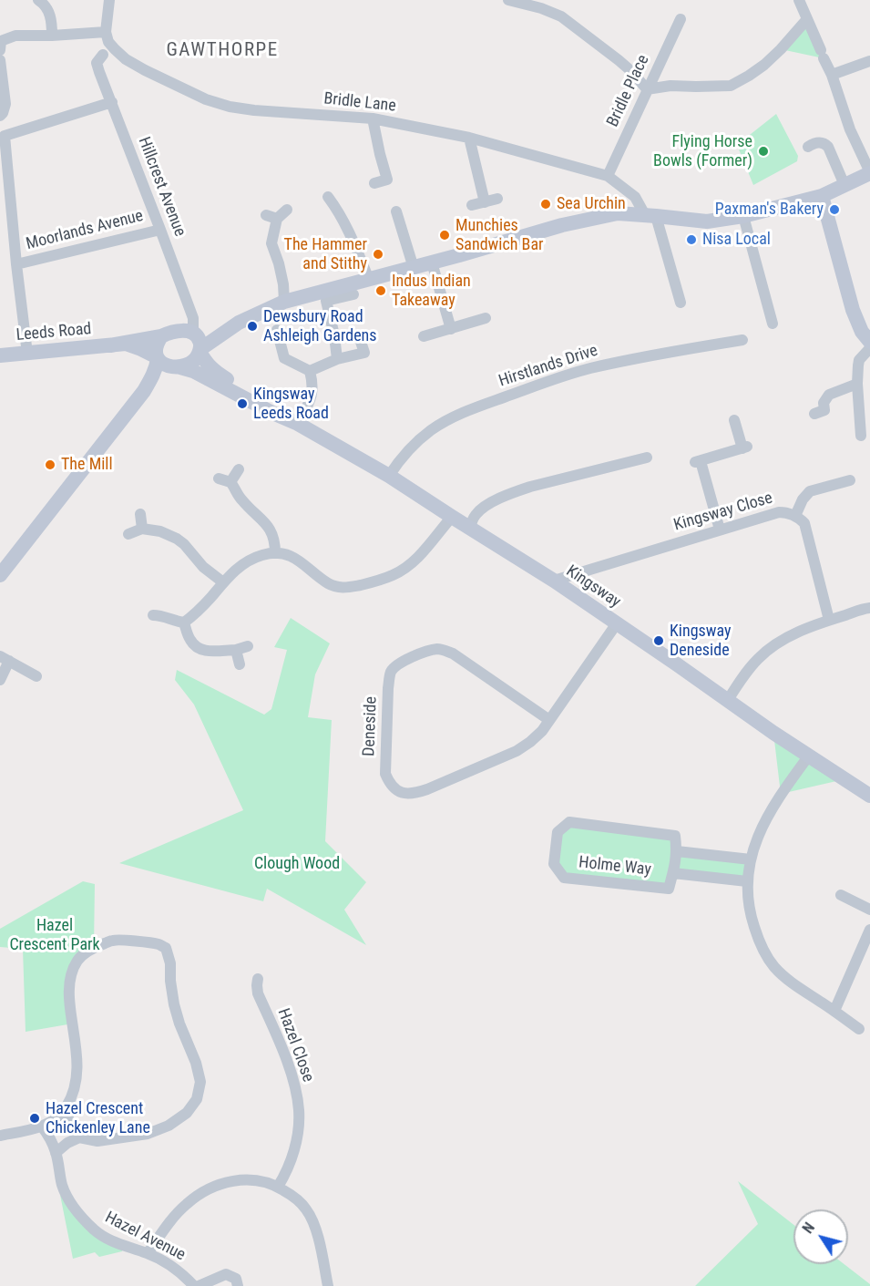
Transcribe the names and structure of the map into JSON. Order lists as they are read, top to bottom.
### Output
{
  "streets": {
    "main road": ["Leeds Road", "Kingsway"],
    "street": [
      "Bridle Place",
      "Bridle Lane",
      "Hillcrest Avenue",
      "Moorlands Avenue",
      "Hirstlands Drive",
      "Kingsway Close",
      "Deneside",
      "Holme Way",
      "Hazel Close",
      "Hazel Avenue"
    ]
  },
  "crossings": [
    ["Bridle Place", "Bridle Lane"],
    ["Hillcrest Avenue", "Moorlands Avenue"],
    ["Hillcrest Avenue", "Leeds Road"],
    ["Hillcrest Avenue", "Kingsway"],
    ["Leeds Road", "Kingsway"],
    ["Hirstlands Drive", "Kingsway"],
    ["Kingsway Close", "Kingsway"],
    ["Kingsway", "Deneside"]
  ],
  "districts": ["GAWTHORPE"],
  "parks": ["Clough Wood", "Hazel Crescent Park"],
  "places": [
    "Flying Horse Bowls (Former)",
    "Sea Urchin",
    "Paxman's Bakery",
    "Munchies Sandwich Bar",
    "Nisa Local",
    "The Hammer and Stithy",
    "Indus Indian Takeaway",
    "Dewsbury Road Ashleigh Gardens",
    "Kingsway Leeds Road",
    "The Mill",
    "Kingsway Deneside",
    "Hazel Crescent Chickenley Lane"
  ],
  "north": "top left"
}
